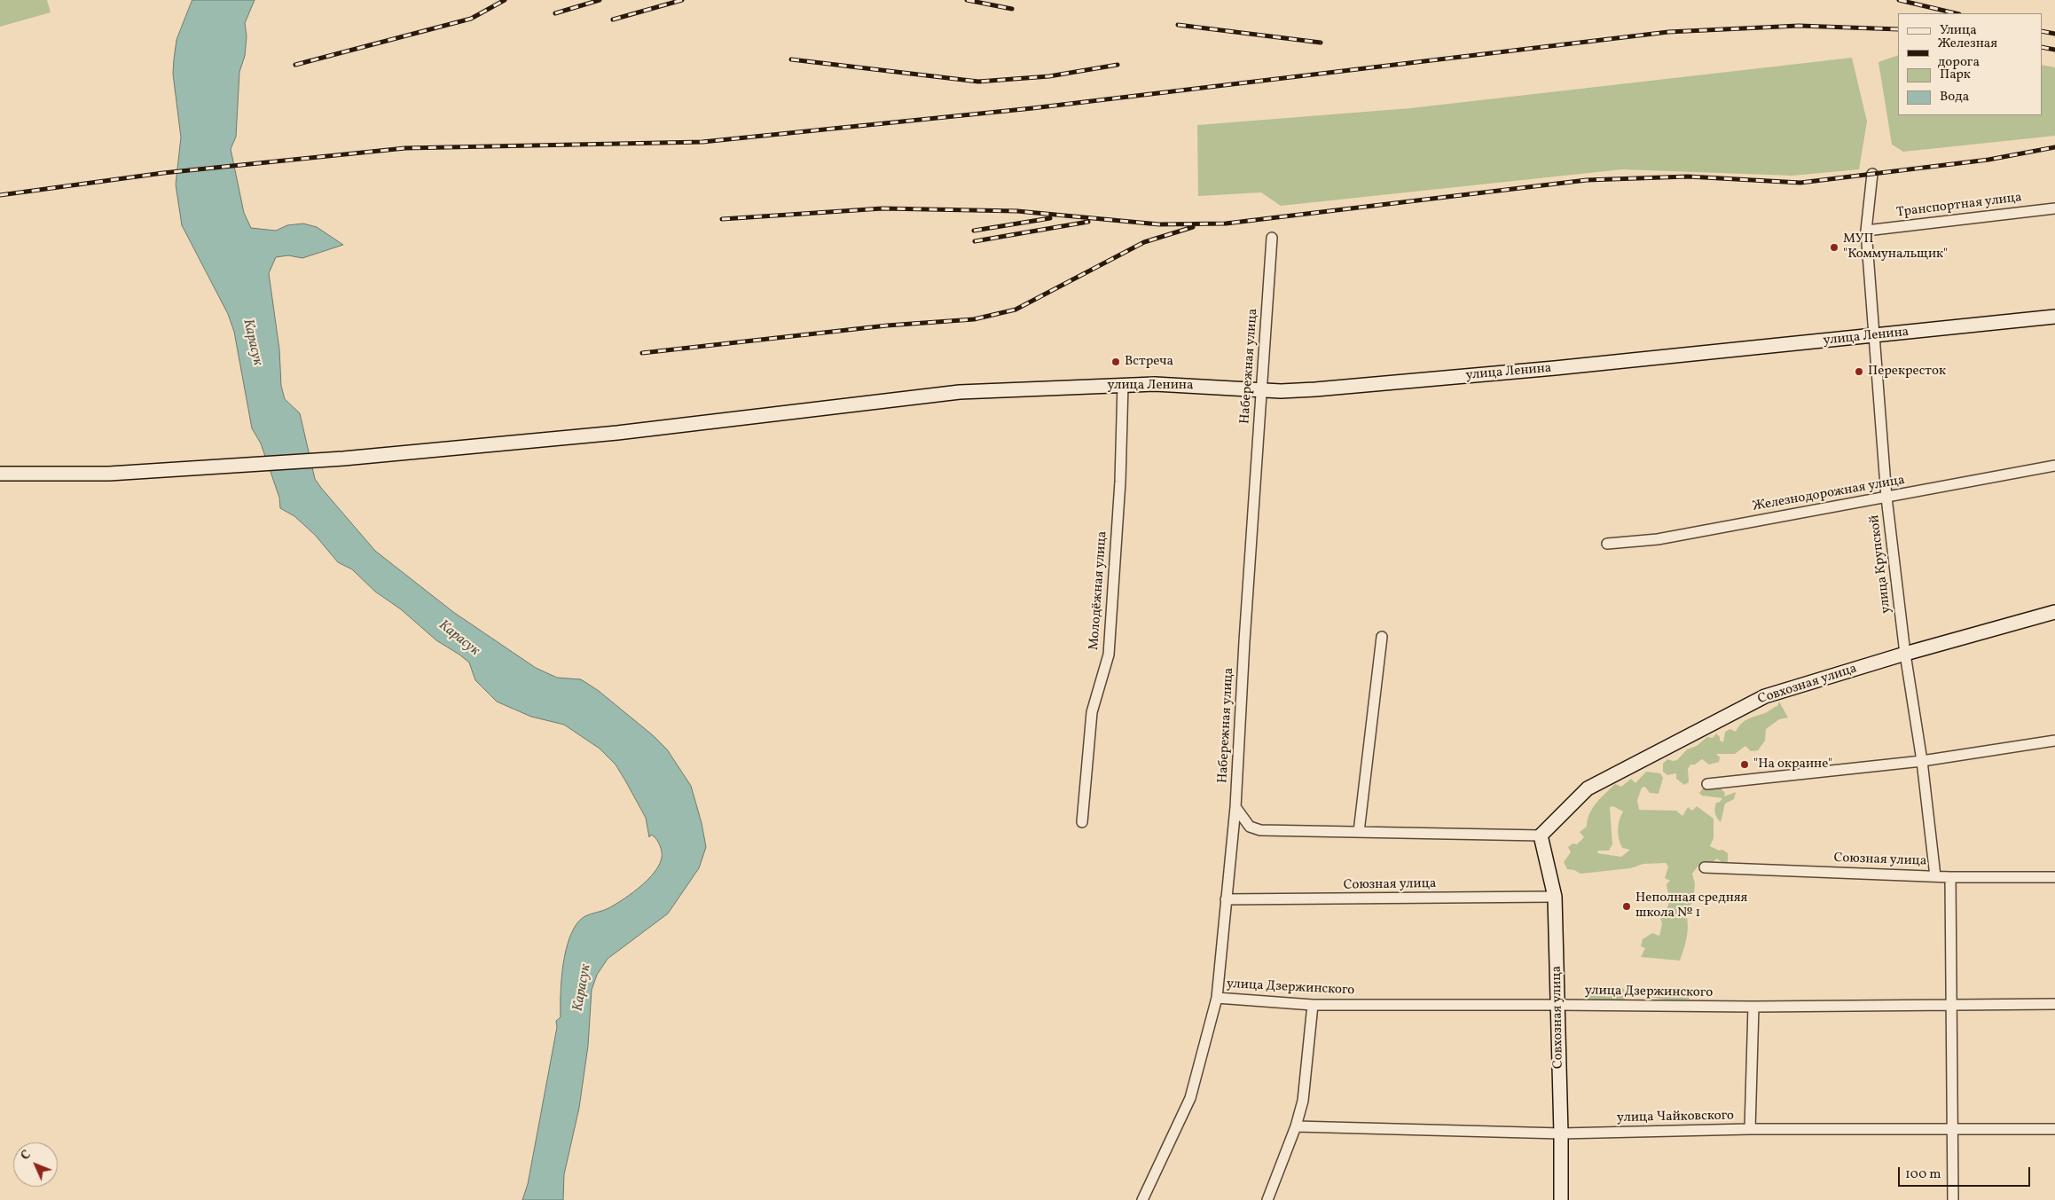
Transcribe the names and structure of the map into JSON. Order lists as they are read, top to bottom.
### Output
{
  "streets": {
    "main road": ["улица Ленина", "Совхозная улица"],
    "street": [
      "Транспортная улица",
      "Набережная улица",
      "Железнодорожная улица",
      "улица Крупской",
      "Молодёжная улица",
      "Союзная улица",
      "улица Дзержинского",
      "улица Чайковского"
    ]
  },
  "crossings": [
    ["Транспортная улица", "улица Крупской"],
    ["улица Ленина", "Набережная улица"],
    ["улица Ленина", "улица Крупской"],
    ["улица Ленина", "Молодёжная улица"],
    ["Набережная улица", "Союзная улица"],
    ["Набережная улица", "улица Дзержинского"],
    ["Железнодорожная улица", "улица Крупской"],
    ["улица Крупской", "Совхозная улица"],
    ["улица Крупской", "Союзная улица"],
    ["Совхозная улица", "Союзная улица"],
    ["Совхозная улица", "улица Дзержинского"],
    ["Совхозная улица", "улица Чайковского"]
  ],
  "water": ["Карасук"],
  "places": [
    "МУП \"Коммунальщик\"",
    "Встреча",
    "Перекресток",
    "\"На окраине\"",
    "Неполная средняя школа № 1"
  ],
  "legend": [
    "Улица",
    "Железная дорога",
    "Парк",
    "Вода"
  ],
  "scale_bar": "100 m",
  "north": "top left"
}
